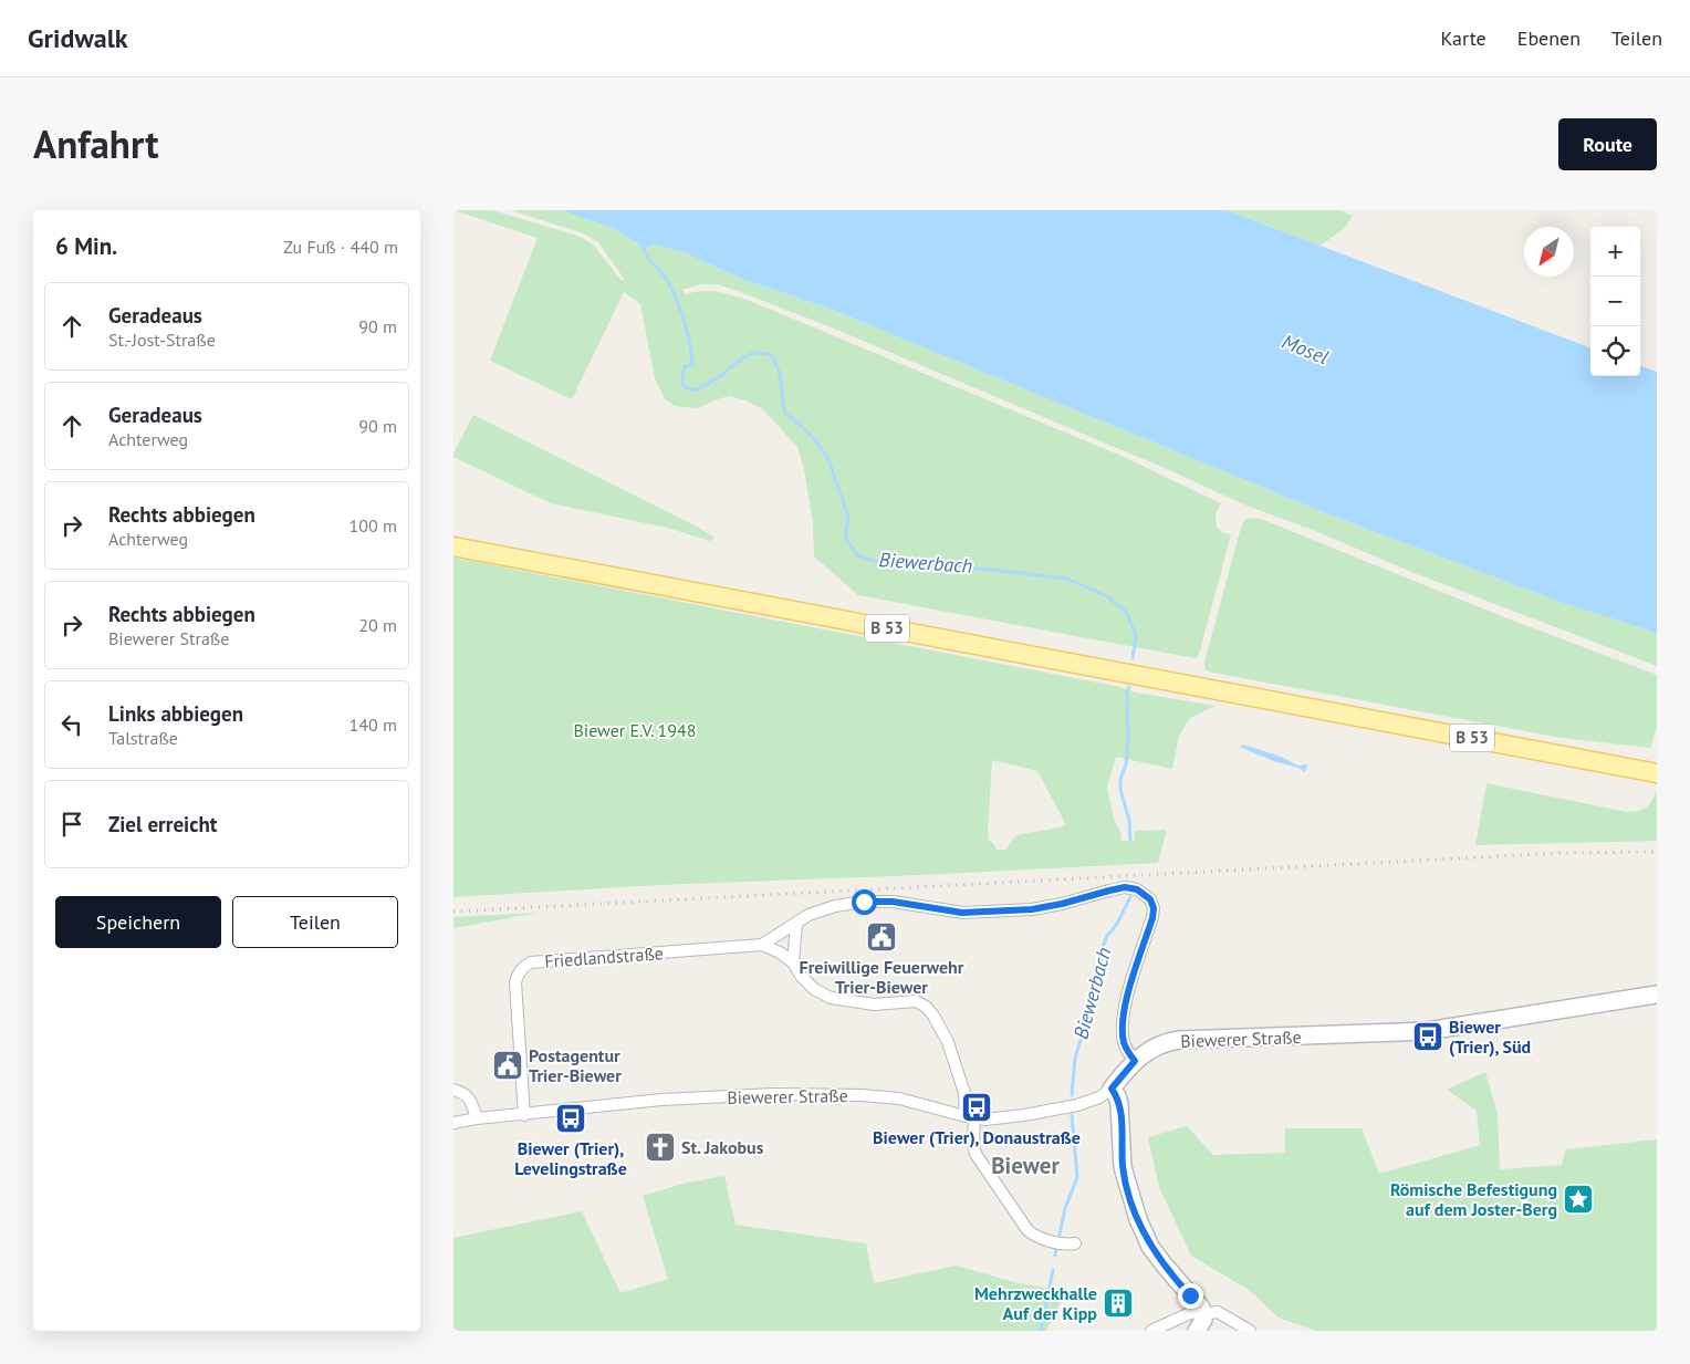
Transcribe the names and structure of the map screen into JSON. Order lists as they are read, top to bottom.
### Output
{
  "streets": {
    "main road": ["B 53"],
    "street": ["Friedlandstraße", "Biewerer Straße"]
  },
  "crossings": [
    ["Friedlandstraße", "Biewerer Straße"]
  ],
  "districts": ["Biewer"],
  "water": ["Mosel", "Biewerbach"],
  "parks": ["Biewer E.V. 1948"],
  "places": {
    "public building": ["Freiwillige Feuerwehr Trier-Biewer", "Postagentur Trier-Biewer"],
    "bus stop": ["Biewer (Trier), Süd", "Biewer (Trier), Donaustraße", "Biewer (Trier), Levelingstraße"],
    "church": ["St. Jakobus"],
    "place": ["Römische Befestigung auf dem Joster-Berg"],
    "building": ["Mehrzweckhalle Auf der Kipp"]
  },
  "north": "bottom left",
  "page": {
    "header": "Gridwalk",
    "nav": ["Karte", "Ebenen", "Teilen"],
    "title": "Anfahrt",
    "buttons": [
      "Route",
      ["Speichern", "Teilen"]
    ],
    "heading": ["6 Min.", "Zu Fuß · 440 m"],
    "map_buttons": ["+", "−"],
    "list": [
      ["Geradeaus", "St.-Jost-Straße", "90 m"],
      ["Geradeaus", "Achterweg", "90 m"],
      ["Rechts abbiegen", "Achterweg", "100 m"],
      ["Rechts abbiegen", "Biewerer Straße", "20 m"],
      ["Links abbiegen", "Talstraße", "140 m"],
      "Ziel erreicht"
    ]
  }
}
